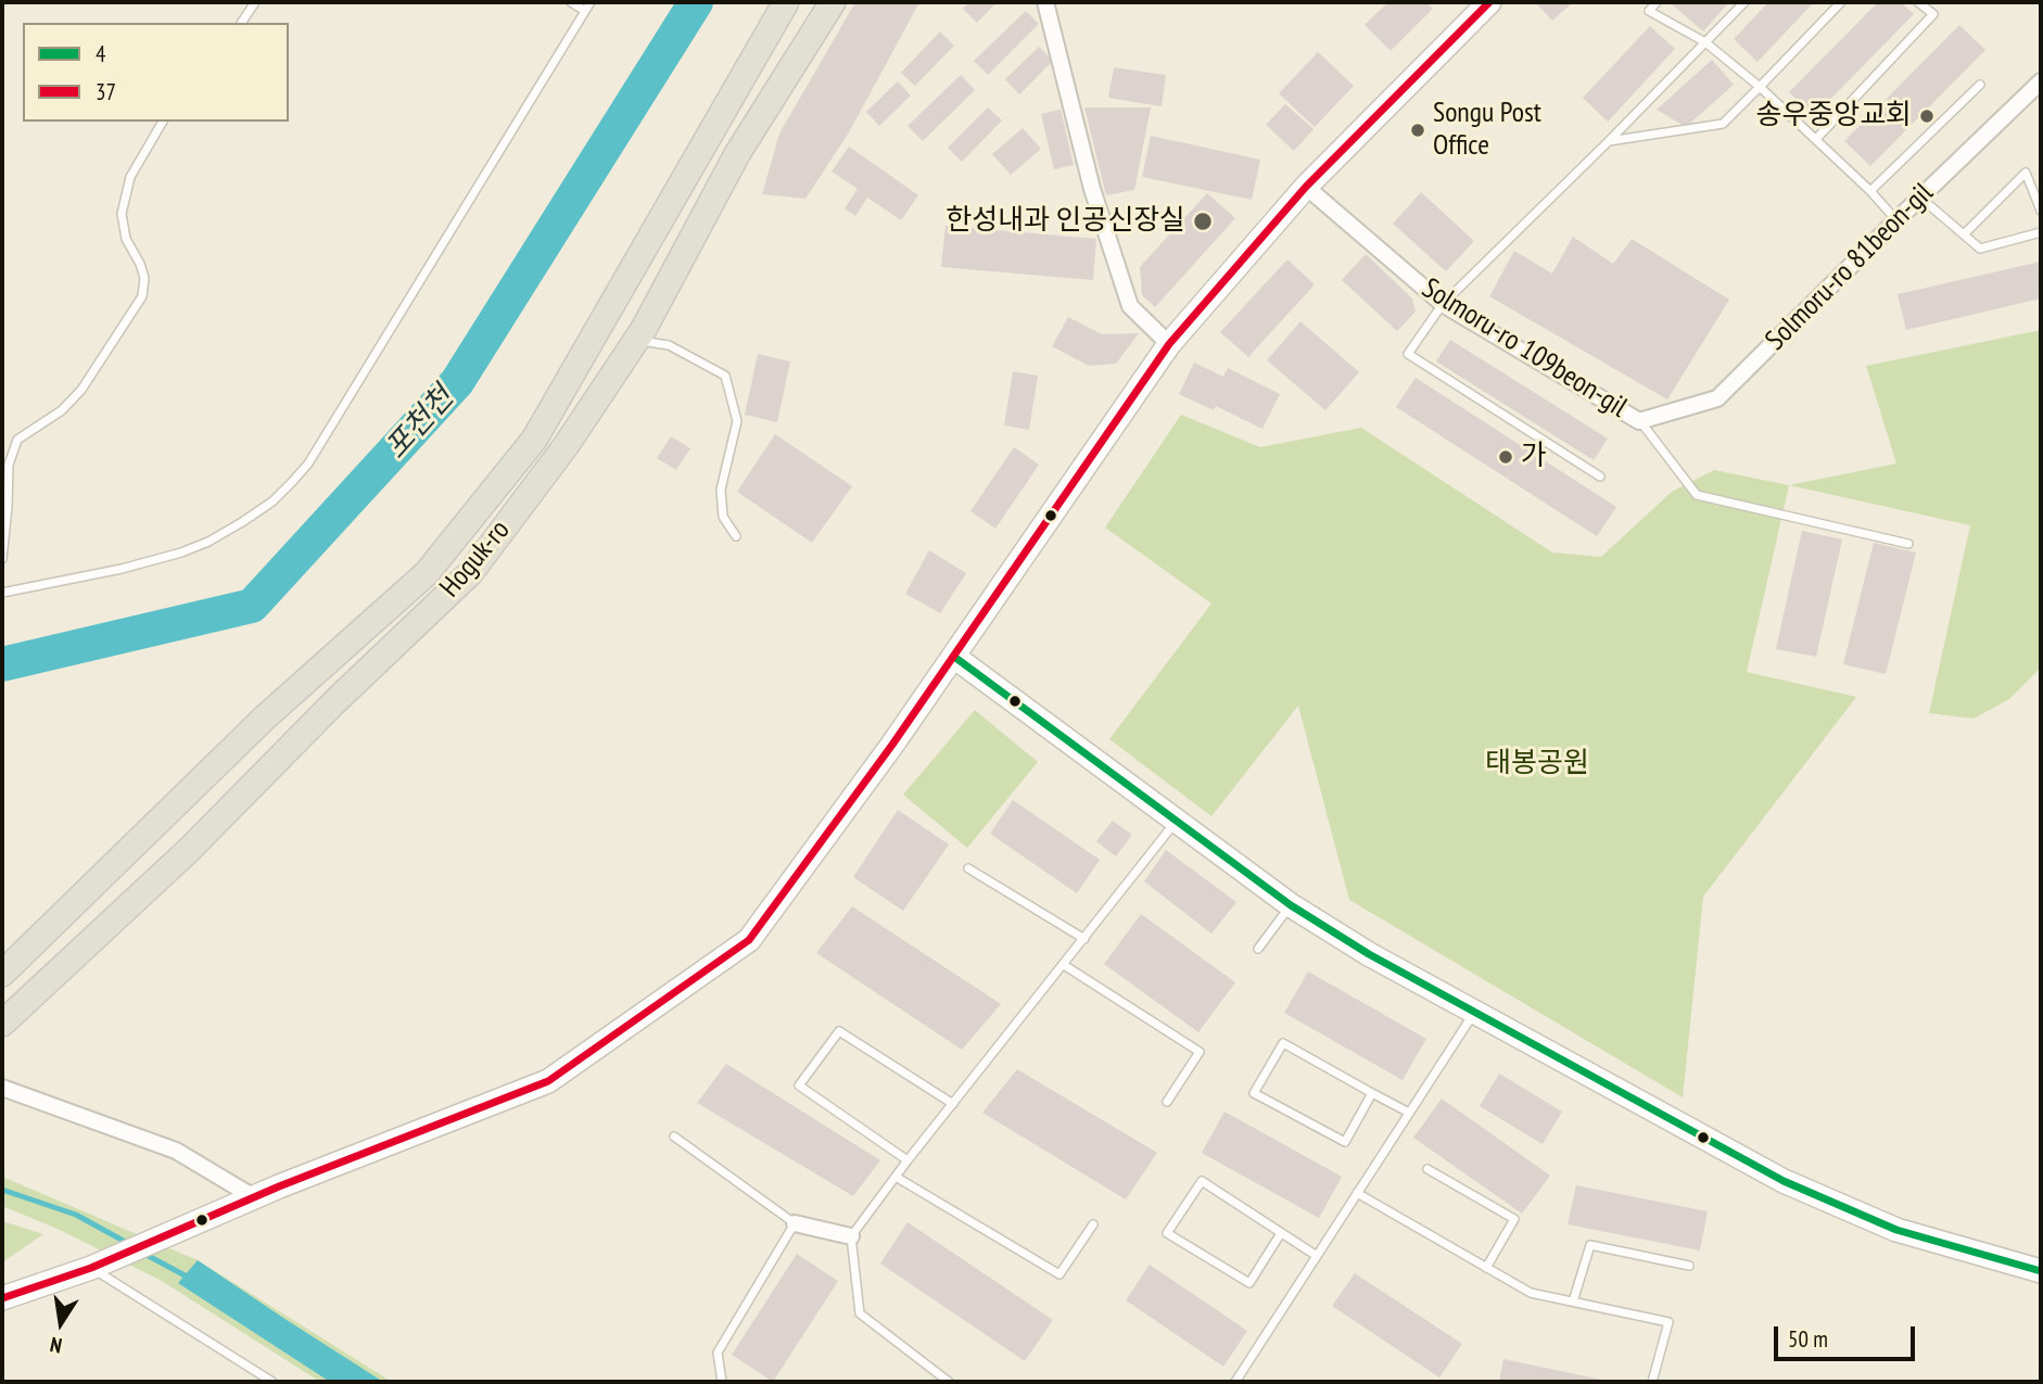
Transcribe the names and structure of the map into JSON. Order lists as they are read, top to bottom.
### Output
{
  "streets": {
    "main road": ["Hoguk-ro"],
    "street": ["Solmoru-ro 81beon-gil", "Solmoru-ro 109beon-gil"]
  },
  "crossings": [
    ["Solmoru-ro 81beon-gil", "Solmoru-ro 109beon-gil"]
  ],
  "water": ["포천천"],
  "parks": ["태봉공원"],
  "places": [
    "송우중앙교회",
    "Songu Post Office",
    "한성내과 인공신장실",
    "가"
  ],
  "lines": ["transit line 37", "transit line 4"],
  "legend": ["4", "37"],
  "scale_bar": "50 m",
  "north": "bottom"
}
